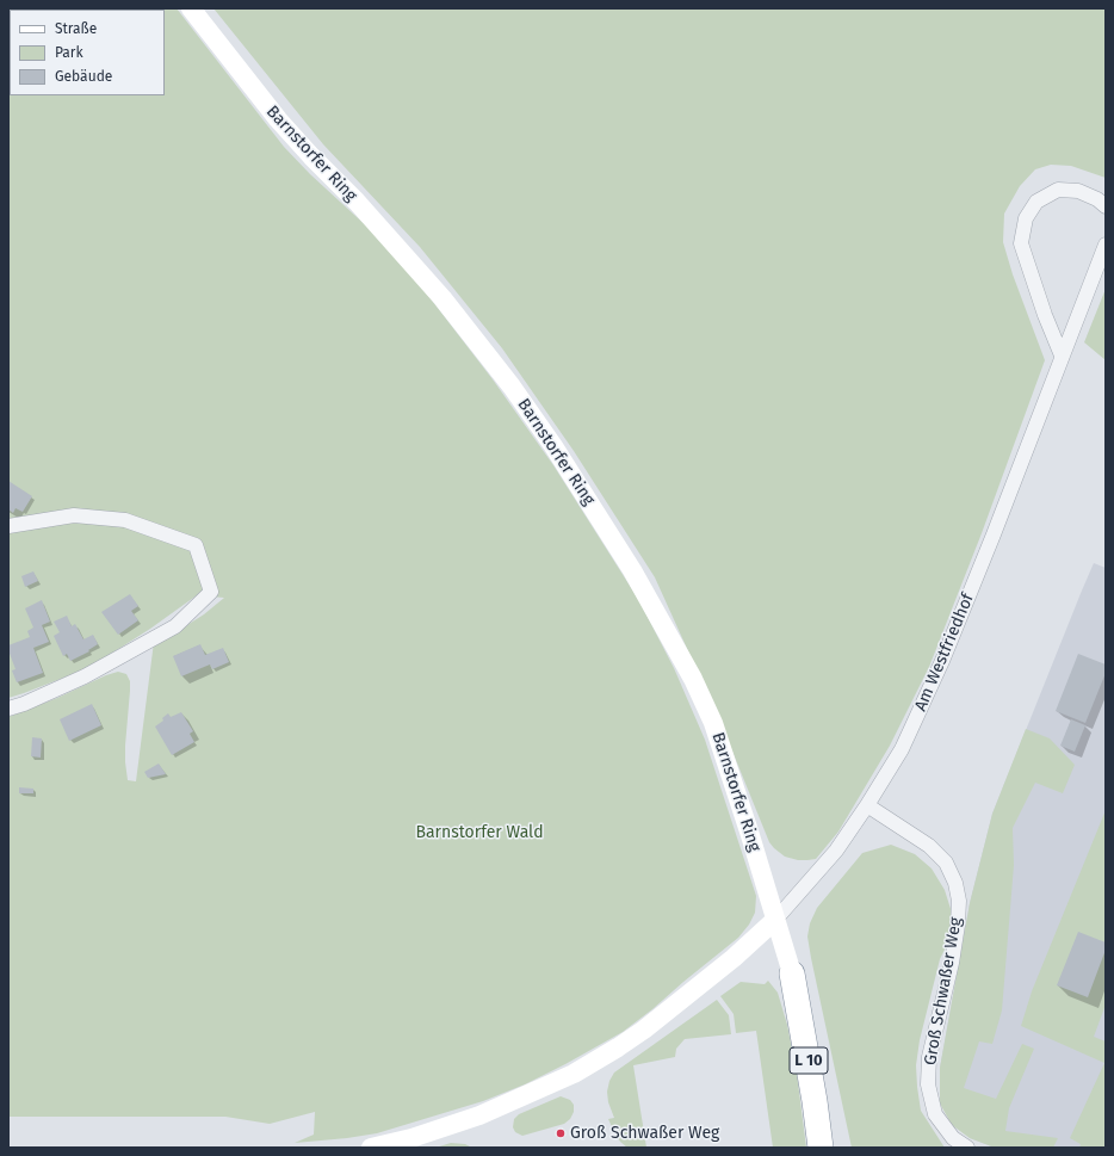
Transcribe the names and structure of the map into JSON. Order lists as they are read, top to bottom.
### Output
{
  "streets": {
    "highway": ["L 10"],
    "main road": ["Barnstorfer Ring"],
    "street": ["Am Westfriedhof", "Groß Schwaßer Weg"]
  },
  "crossings": [
    ["Barnstorfer Ring", "Am Westfriedhof"],
    ["Barnstorfer Ring", "L 10"],
    ["Am Westfriedhof", "Groß Schwaßer Weg"]
  ],
  "parks": ["Barnstorfer Wald"],
  "places": ["Groß Schwaßer Weg"],
  "legend": ["Straße", "Park", "Gebäude"]
}
